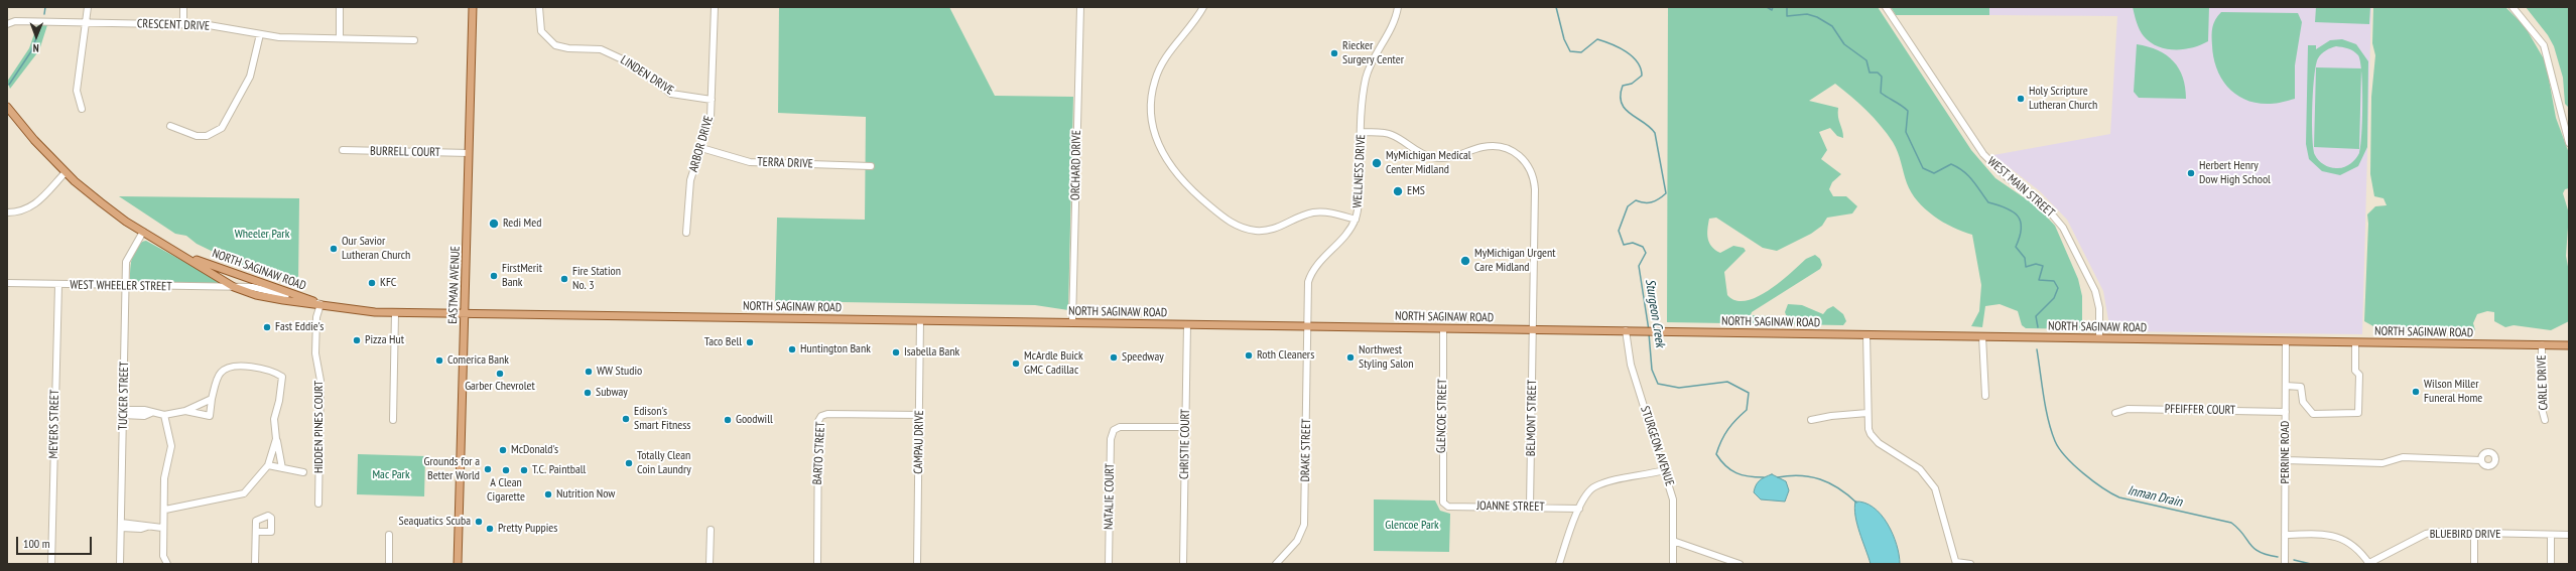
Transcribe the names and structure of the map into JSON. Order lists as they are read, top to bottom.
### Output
{
  "streets": {
    "main road": ["NORTH SAGINAW ROAD", "EASTMAN AVENUE"],
    "street": [
      "CRESCENT DRIVE",
      "LINDEN DRIVE",
      "ARBOR DRIVE",
      "BURRELL COURT",
      "TERRA DRIVE",
      "ORCHARD DRIVE",
      "WELLNESS DRIVE",
      "WEST MAIN STREET",
      "WEST WHEELER STREET",
      "CARLE DRIVE",
      "TUCKER STREET",
      "PFEIFFER COURT",
      "GLENCOE STREET",
      "BELMONT STREET",
      "MEYERS STREET",
      "HIDDEN PINES COURT",
      "CAMPAU DRIVE",
      "CHRISTIE COURT",
      "STURGEON AVENUE",
      "DRAKE STREET",
      "PERRINE ROAD",
      "BARTO STREET",
      "NATALIE COURT",
      "JOANNE STREET",
      "BLUEBIRD DRIVE"
    ]
  },
  "crossings": [
    ["LINDEN DRIVE", "ARBOR DRIVE"],
    ["ARBOR DRIVE", "TERRA DRIVE"],
    ["BURRELL COURT", "EASTMAN AVENUE"],
    ["ORCHARD DRIVE", "NORTH SAGINAW ROAD"],
    ["WELLNESS DRIVE", "NORTH SAGINAW ROAD"],
    ["WELLNESS DRIVE", "BELMONT STREET"],
    ["WELLNESS DRIVE", "DRAKE STREET"],
    ["WEST MAIN STREET", "NORTH SAGINAW ROAD"],
    ["NORTH SAGINAW ROAD", "EASTMAN AVENUE"],
    ["NORTH SAGINAW ROAD", "WEST WHEELER STREET"],
    ["NORTH SAGINAW ROAD", "CARLE DRIVE"],
    ["NORTH SAGINAW ROAD", "TUCKER STREET"],
    ["NORTH SAGINAW ROAD", "GLENCOE STREET"],
    ["NORTH SAGINAW ROAD", "BELMONT STREET"],
    ["NORTH SAGINAW ROAD", "HIDDEN PINES COURT"],
    ["NORTH SAGINAW ROAD", "CAMPAU DRIVE"],
    ["NORTH SAGINAW ROAD", "CHRISTIE COURT"],
    ["NORTH SAGINAW ROAD", "STURGEON AVENUE"],
    ["NORTH SAGINAW ROAD", "DRAKE STREET"],
    ["NORTH SAGINAW ROAD", "PERRINE ROAD"],
    ["WEST WHEELER STREET", "TUCKER STREET"],
    ["WEST WHEELER STREET", "MEYERS STREET"],
    ["PFEIFFER COURT", "PERRINE ROAD"],
    ["GLENCOE STREET", "JOANNE STREET"],
    ["BELMONT STREET", "JOANNE STREET"],
    ["CAMPAU DRIVE", "BARTO STREET"],
    ["CHRISTIE COURT", "NATALIE COURT"]
  ],
  "water": ["Sturgeon Creek", "Inman Drain"],
  "parks": ["Wheeler Park", "Mac Park", "Glencoe Park"],
  "places": [
    "Riecker Surgery Center",
    "Holy Scripture Lutheran Church",
    "MyMichigan Medical Center Midland",
    "Herbert Henry Dow High School",
    "EMS",
    "Redi Med",
    "Our Savior Lutheran Church",
    "MyMichigan Urgent Care Midland",
    "FirstMerit Bank",
    "Fire Station No. 3",
    "KFC",
    "Fast Eddie's",
    "Pizza Hut",
    "Taco Bell",
    "Huntington Bank",
    "Isabella Bank",
    "Roth Cleaners",
    "Speedway",
    "Northwest Styling Salon",
    "Comerica Bank",
    "McArdle Buick GMC Cadillac",
    "WW Studio",
    "Garber Chevrolet",
    "Wilson Miller Funeral Home",
    "Subway",
    "Edison's Smart Fitness",
    "Goodwill",
    "McDonald's",
    "Totally Clean Coin Laundry",
    "Grounds for a Better World",
    "A Clean Cigarette",
    "T.C. Paintball",
    "Nutrition Now",
    "Seaquatics Scuba",
    "Pretty Puppies"
  ],
  "scale_bar": "100 m",
  "north": "bottom"
}
